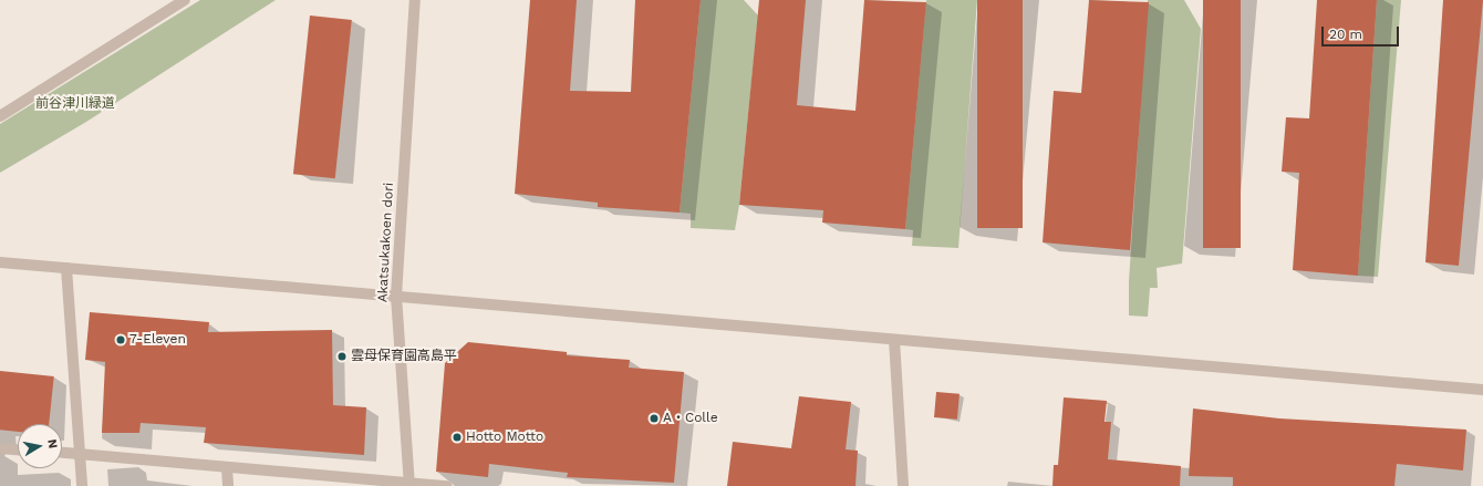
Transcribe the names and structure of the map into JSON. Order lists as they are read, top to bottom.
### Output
{
  "streets": {
    "street": ["Akatsukakoen dori"]
  },
  "parks": ["前谷津川緑道"],
  "places": [
    "7-Eleven",
    "雲母保育園高島平",
    "A・Colle",
    "Hotto Motto"
  ],
  "scale_bar": "20 m",
  "north": "right"
}
